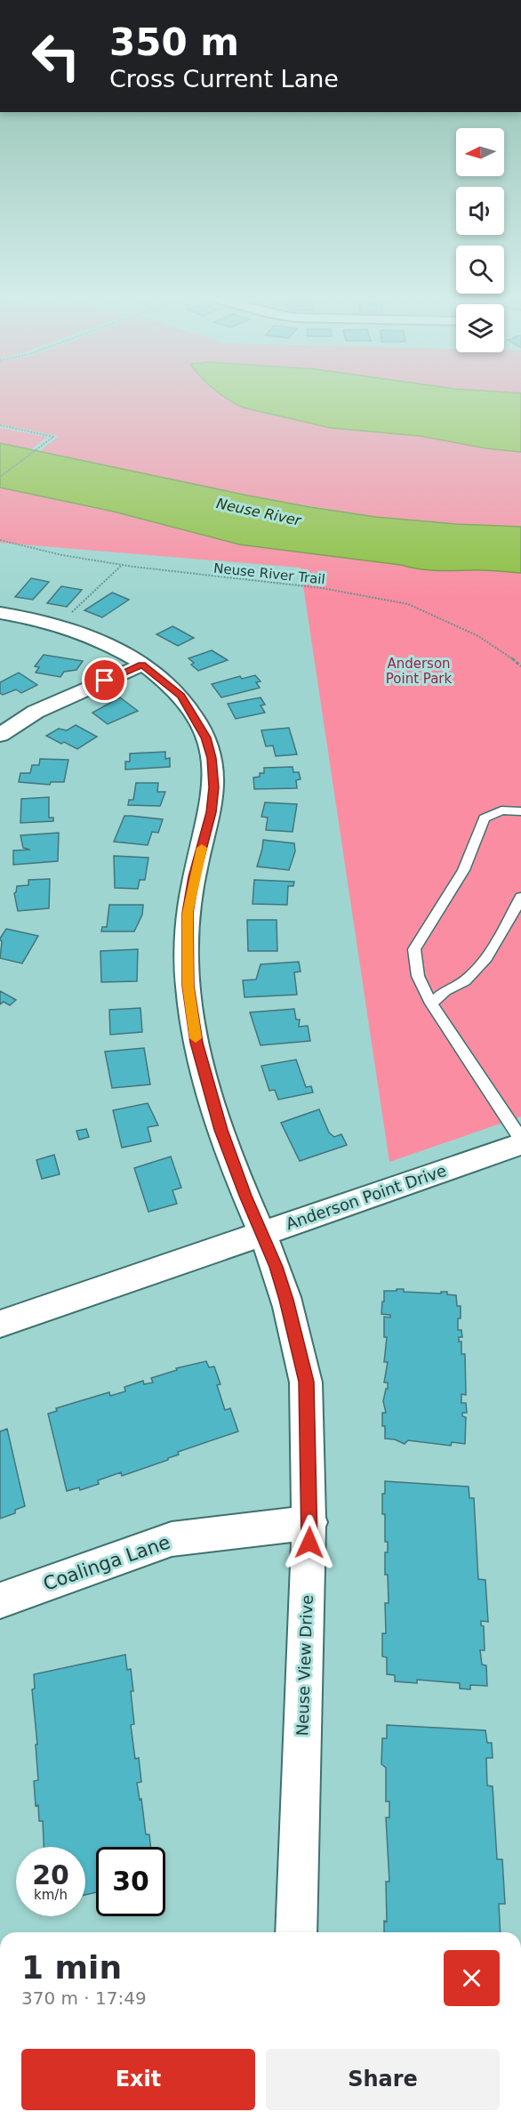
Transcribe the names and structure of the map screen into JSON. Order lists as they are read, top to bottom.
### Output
{
  "streets": {
    "street": ["Anderson Point Drive", "Coalinga Lane", "Neuse View Drive"],
    "path": ["Neuse River Trail"]
  },
  "crossings": [
    ["Anderson Point Drive", "Neuse View Drive"],
    ["Coalinga Lane", "Neuse View Drive"]
  ],
  "water": ["Neuse River"],
  "parks": ["Anderson Point Park"],
  "north": "left",
  "page": {
    "turn": ["350 m", "Cross Current Lane"],
    "speed": "20 km/h",
    "limit": "30",
    "heading": ["1 min", "370 m · 17:49"],
    "buttons": ["Exit", "Share"]
  }
}
